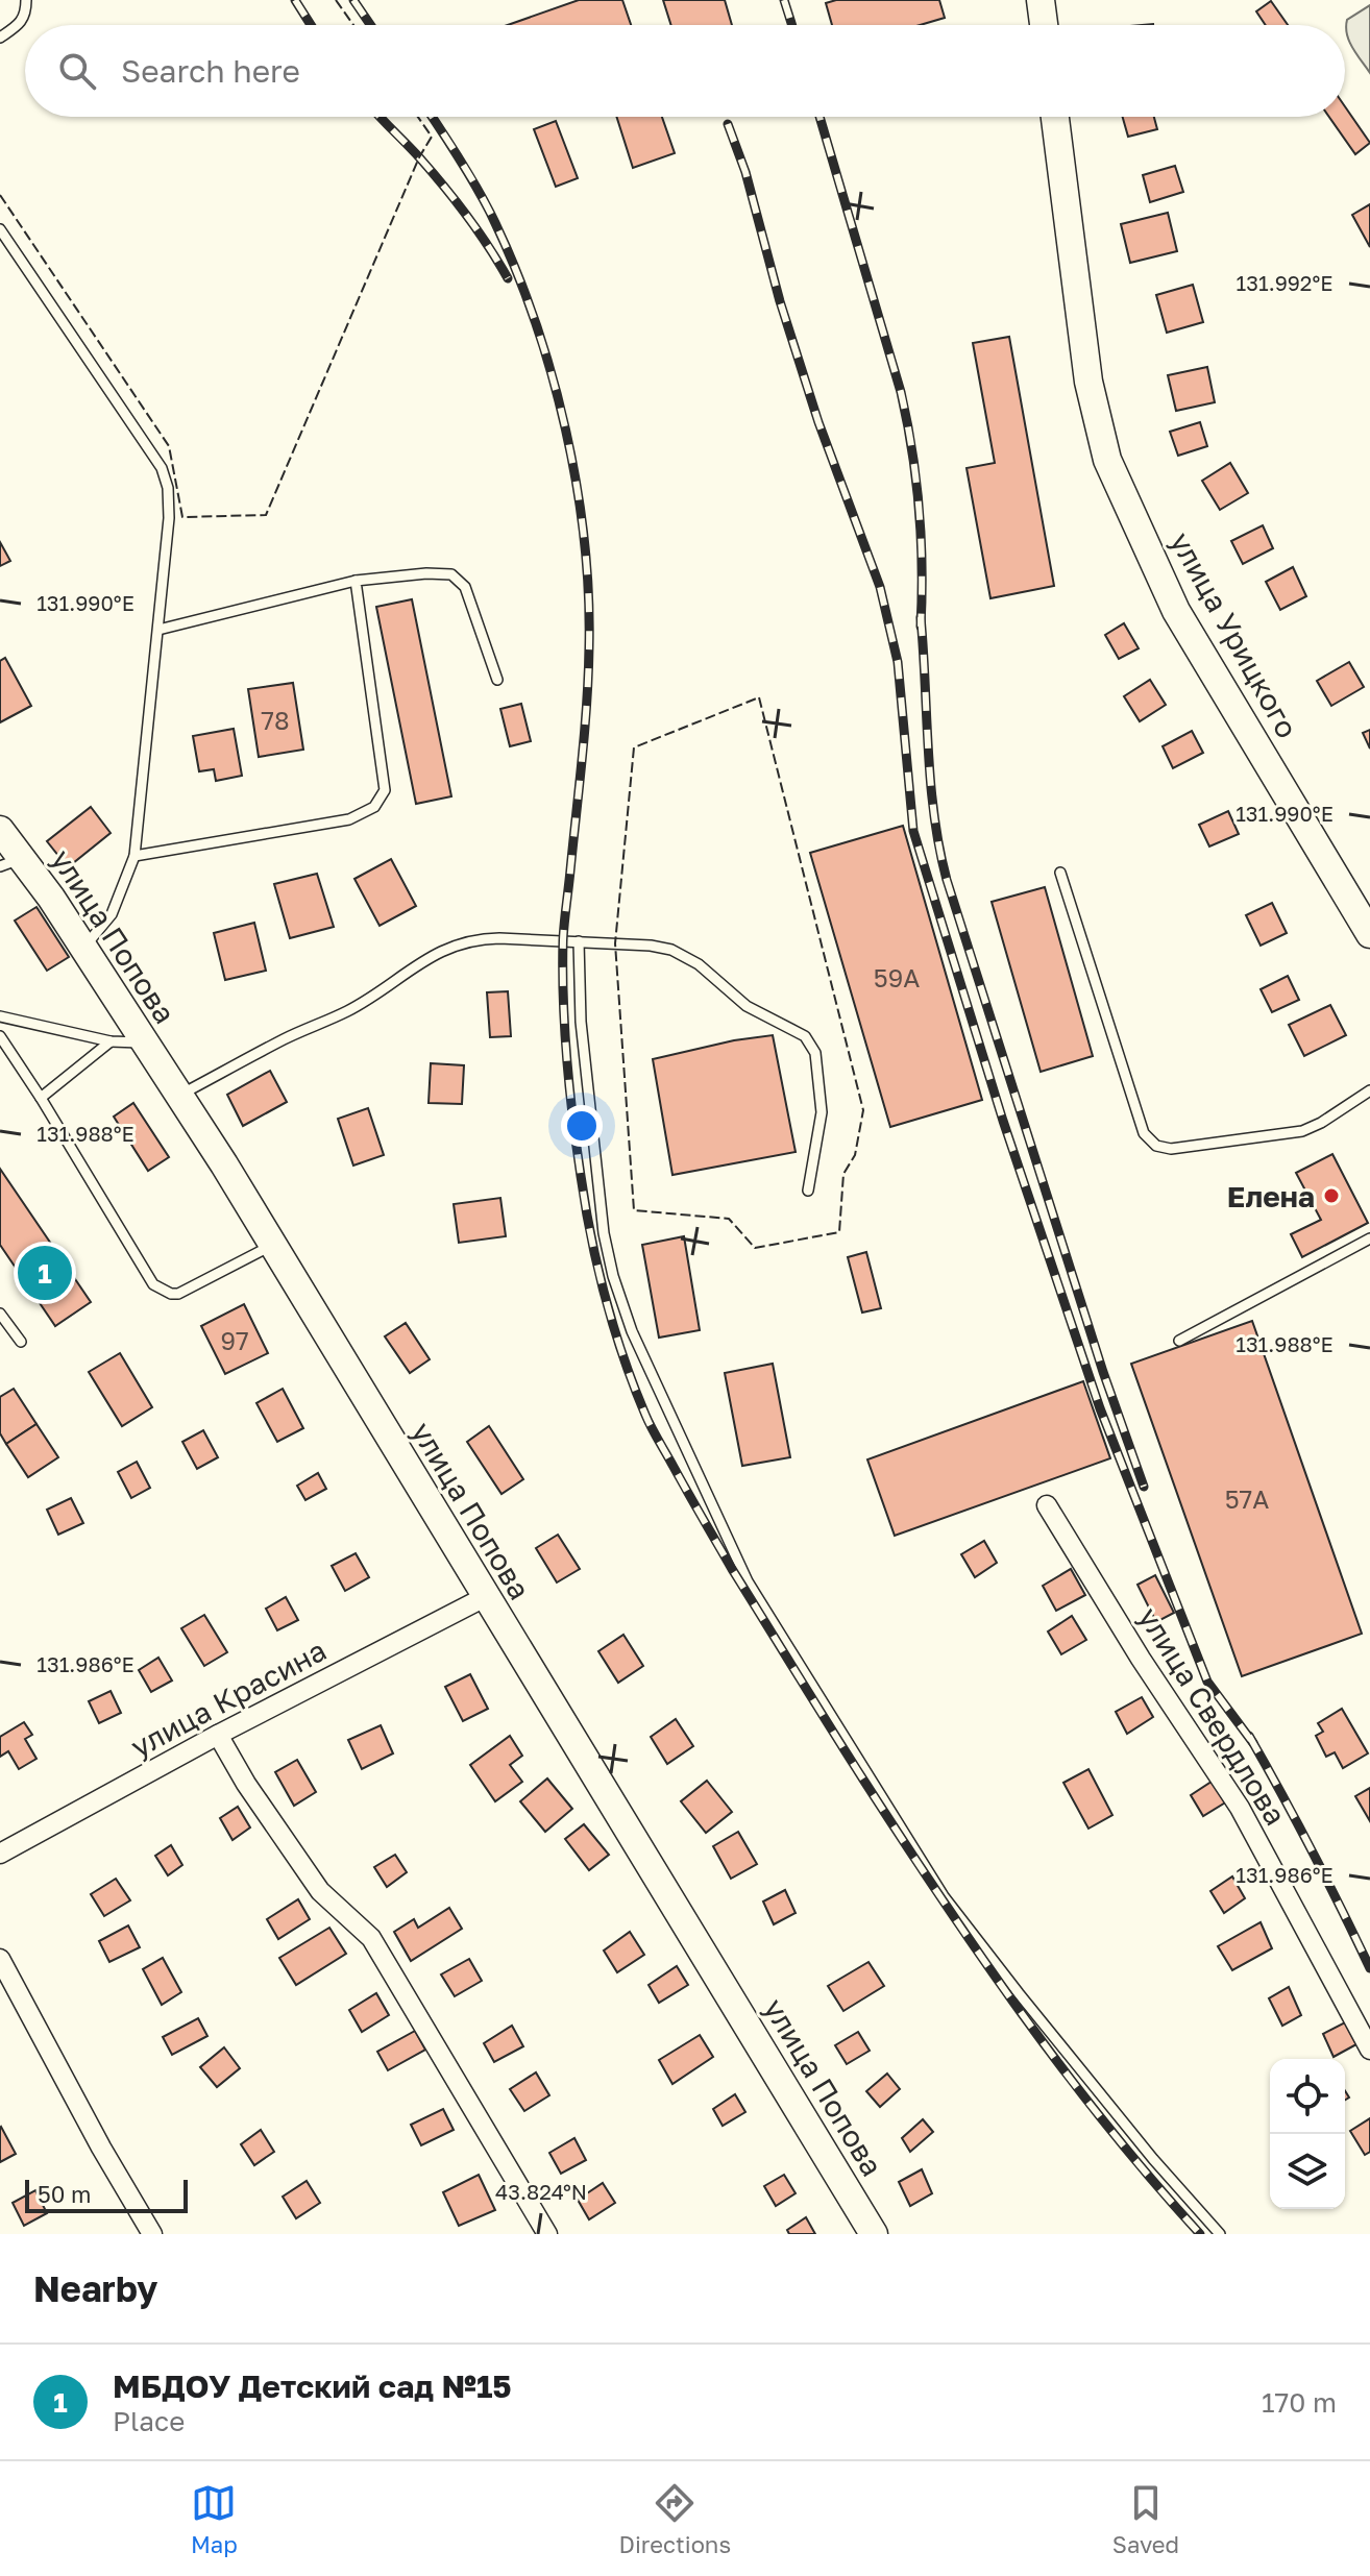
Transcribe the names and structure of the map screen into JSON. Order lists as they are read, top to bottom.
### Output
{
  "streets": {
    "street": [
      "улица Урицкого",
      "улица Попова",
      "улица Красина",
      "улица Свердлова"
    ]
  },
  "crossings": [
    ["улица Попова", "улица Красина"]
  ],
  "places": ["Елена"],
  "house_numbers": [
    "78",
    "59А",
    "97",
    "57А"
  ],
  "scale_bar": "50 m",
  "page": {
    "search": "Search here",
    "pins": "1",
    "scale": "50 m",
    "heading": "Nearby",
    "list": [
      {
        "mark": "1",
        "name": "МБДОУ Детский сад №15",
        "note": "Place",
        "value": "170 m"
      }
    ],
    "nav": ["Map", "Directions", "Saved"]
  },
  "coordinates": [
    "131.992°E",
    "131.990°E",
    "131.988°E",
    "131.986°E",
    "43.824°N"
  ]
}
